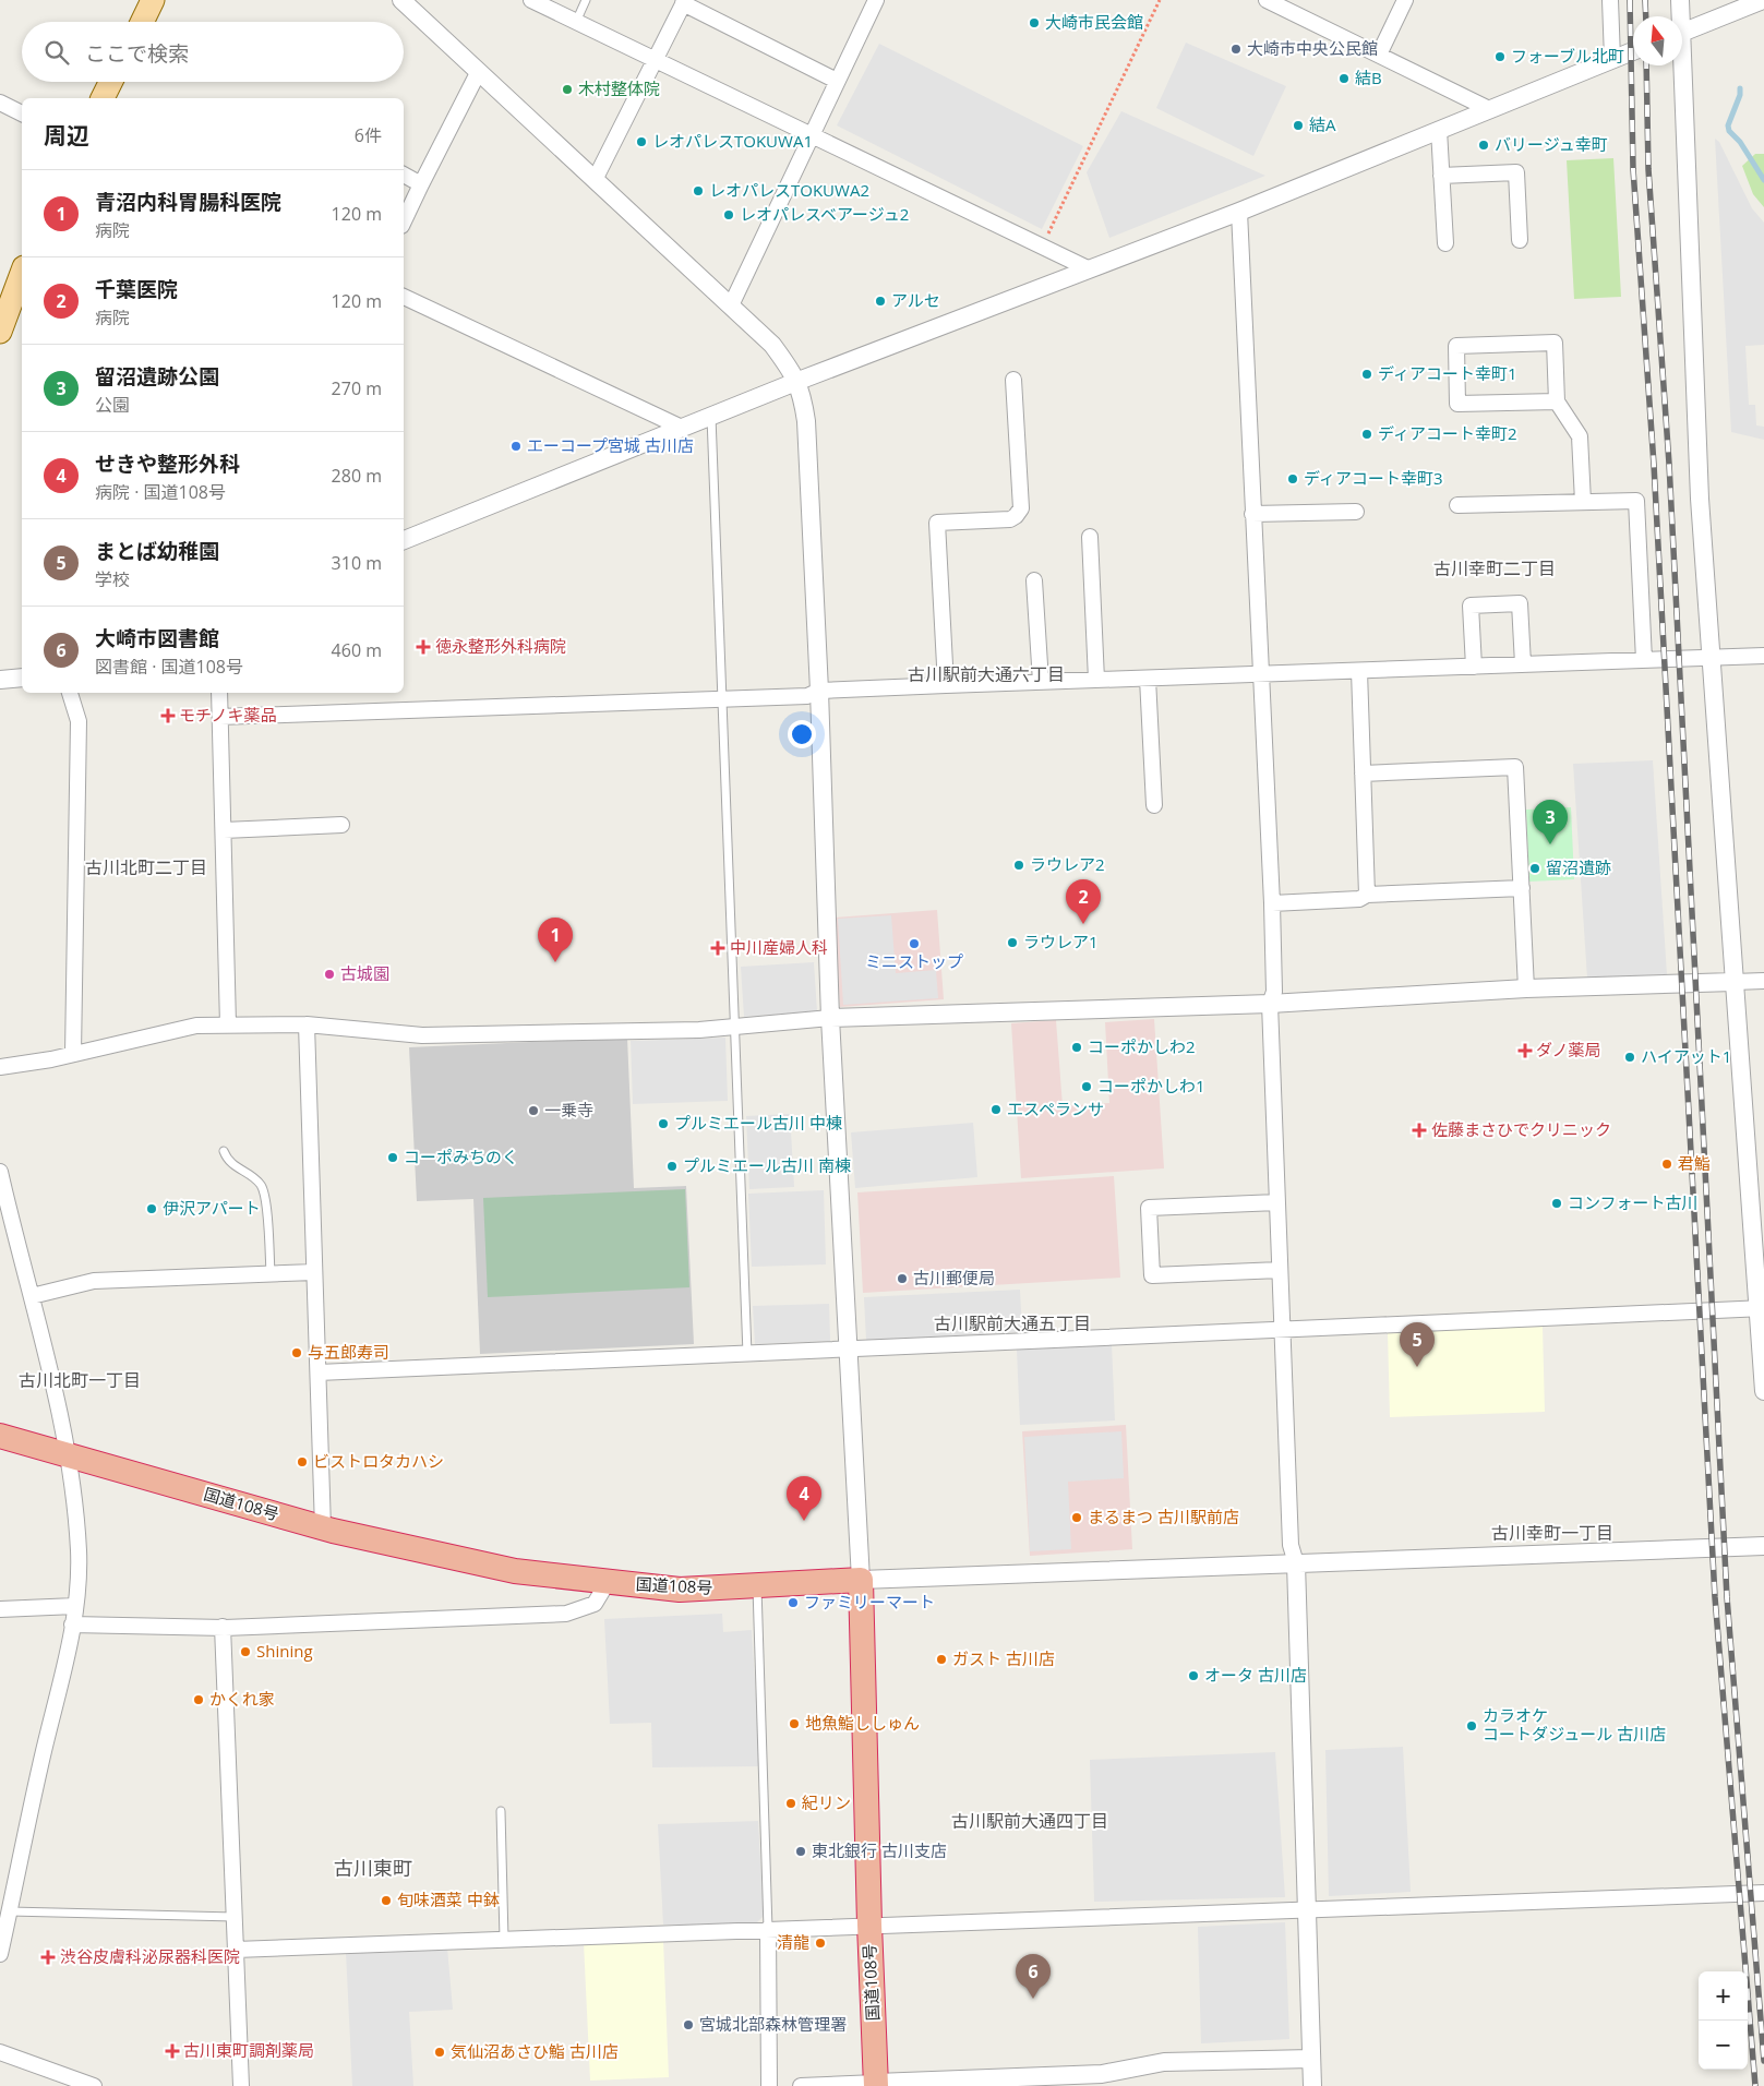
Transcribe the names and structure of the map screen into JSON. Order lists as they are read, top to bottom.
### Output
{
  "streets": {
    "highway": ["国道108号"]
  },
  "districts": [
    "古川幸町二丁目",
    "古川駅前大通六丁目",
    "古川北町二丁目",
    "古川駅前大通五丁目",
    "古川北町一丁目",
    "古川幸町一丁目",
    "古川駅前大通四丁目",
    "古川東町"
  ],
  "places": {
    "other": [
      "大崎市民会館",
      "大崎市中央公民館",
      "フォーブル北町",
      "結B",
      "木村整体院",
      "結A",
      "レオパレスTOKUWA1",
      "バリージュ幸町",
      "レオパレスTOKUWA2",
      "レオパレスベアージュ2",
      "アルセ",
      "ディアコート幸町1",
      "ディアコート幸町2",
      "エーコープ宮城 古川店",
      "ディアコート幸町3",
      "ラウレア2",
      "留沼遺跡",
      "ラウレア1",
      "ミニストップ",
      "古城園",
      "コーポかしわ2",
      "ハイアット1",
      "コーポかしわ1",
      "エスペランサ",
      "一乗寺",
      "プルミエール古川 中棟",
      "コーポみちのく",
      "君鮨",
      "プルミエール古川 南棟",
      "コンフォート古川",
      "伊沢アパート",
      "古川郵便局",
      "与五郎寿司",
      "ビストロタカハシ",
      "まるまつ 古川駅前店",
      "ファミリーマート",
      "Shining",
      "ガスト 古川店",
      "オータ 古川店",
      "かくれ家",
      "地魚鮨ししゅん",
      "カラオケ コートダジュール 古川店",
      "紀リン",
      "東北銀行 古川支店",
      "旬味酒菜 中鉢",
      "清龍",
      "宮城北部森林管理署",
      "気仙沼あさひ鮨 古川店"
    ],
    "health": [
      "徳永整形外科病院",
      "モチノキ薬品",
      "中川産婦人科",
      "ダノ薬局",
      "佐藤まさひでクリニック",
      "渋谷皮膚科泌尿器科医院",
      "古川東町調剤薬局"
    ]
  },
  "north": "top",
  "page": {
    "search": "ここで検索",
    "heading": ["周辺", "6件"],
    "list": [
      {
        "mark": "1",
        "name": "青沼内科胃腸科医院",
        "note": "病院",
        "value": "120 m"
      },
      {
        "mark": "2",
        "name": "千葉医院",
        "note": "病院",
        "value": "120 m"
      },
      {
        "mark": "3",
        "name": "留沼遺跡公園",
        "note": "公園",
        "value": "270 m"
      },
      {
        "mark": "4",
        "name": "せきや整形外科",
        "note": "病院 · 国道108号",
        "value": "280 m"
      },
      {
        "mark": "5",
        "name": "まとば幼稚園",
        "note": "学校",
        "value": "310 m"
      },
      {
        "mark": "6",
        "name": "大崎市図書館",
        "note": "図書館 · 国道108号",
        "value": "460 m"
      }
    ],
    "pins": [
      "3",
      "2",
      "1",
      "5",
      "4",
      "6"
    ],
    "map_buttons": ["+", "−"]
  }
}
